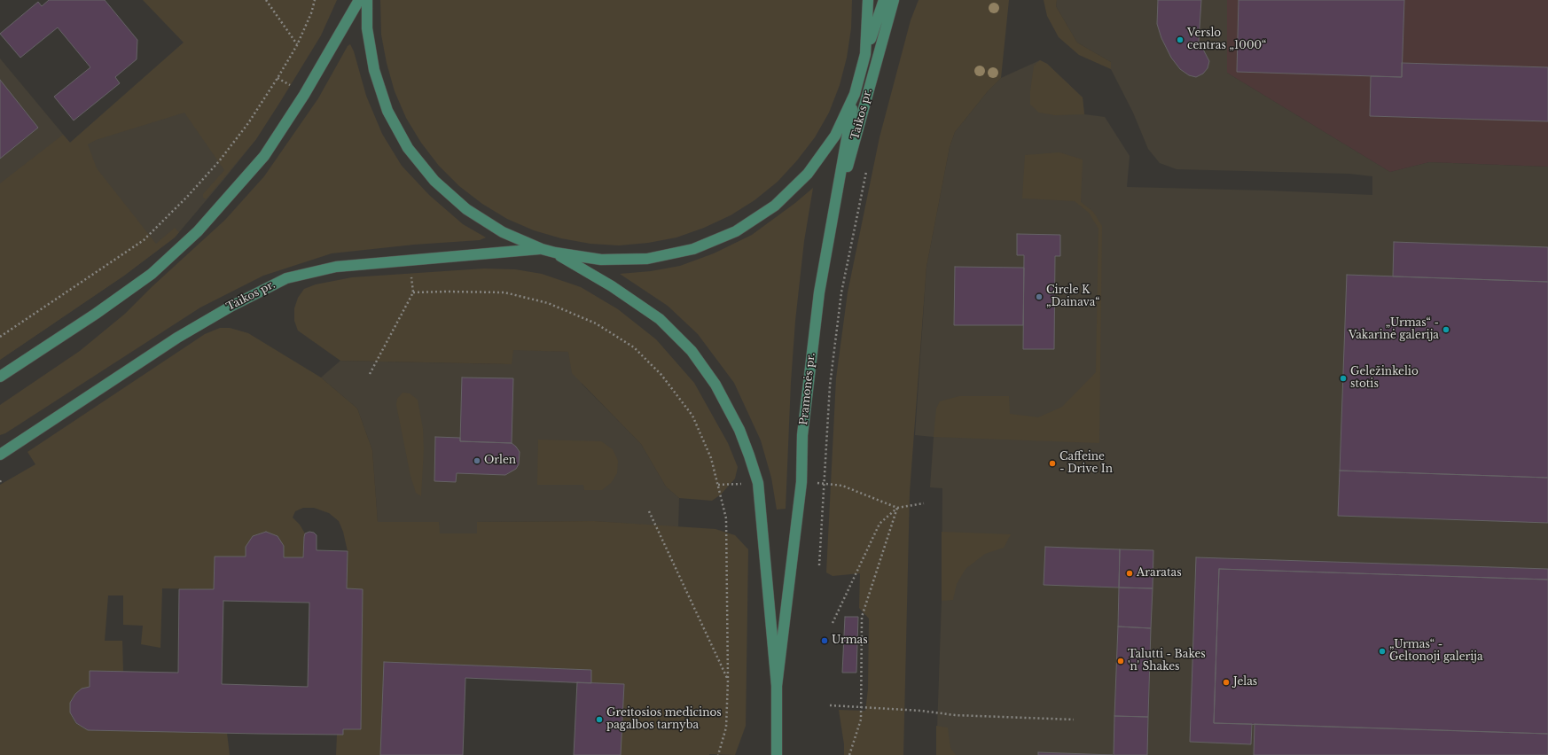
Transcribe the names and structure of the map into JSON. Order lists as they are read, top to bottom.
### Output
{
  "streets": {
    "main road": ["Taikos pr.", "Pramonės pr."]
  },
  "crossings": [
    ["Taikos pr.", "Pramonės pr."]
  ],
  "places": [
    "Verslo centras „1000“",
    "Circle K „Dainava“",
    "„Urmas“ - Vakarinė galerija",
    "Geležinkelio stotis",
    "Orlen",
    "Caffeine - Drive In",
    "Araratas",
    "Urmas",
    "„Urmas“ - Geltonoji galerija",
    "Talutti - Bakes 'n' Shakes",
    "Jelas",
    "Greitosios medicinos pagalbos tarnyba"
  ]
}
